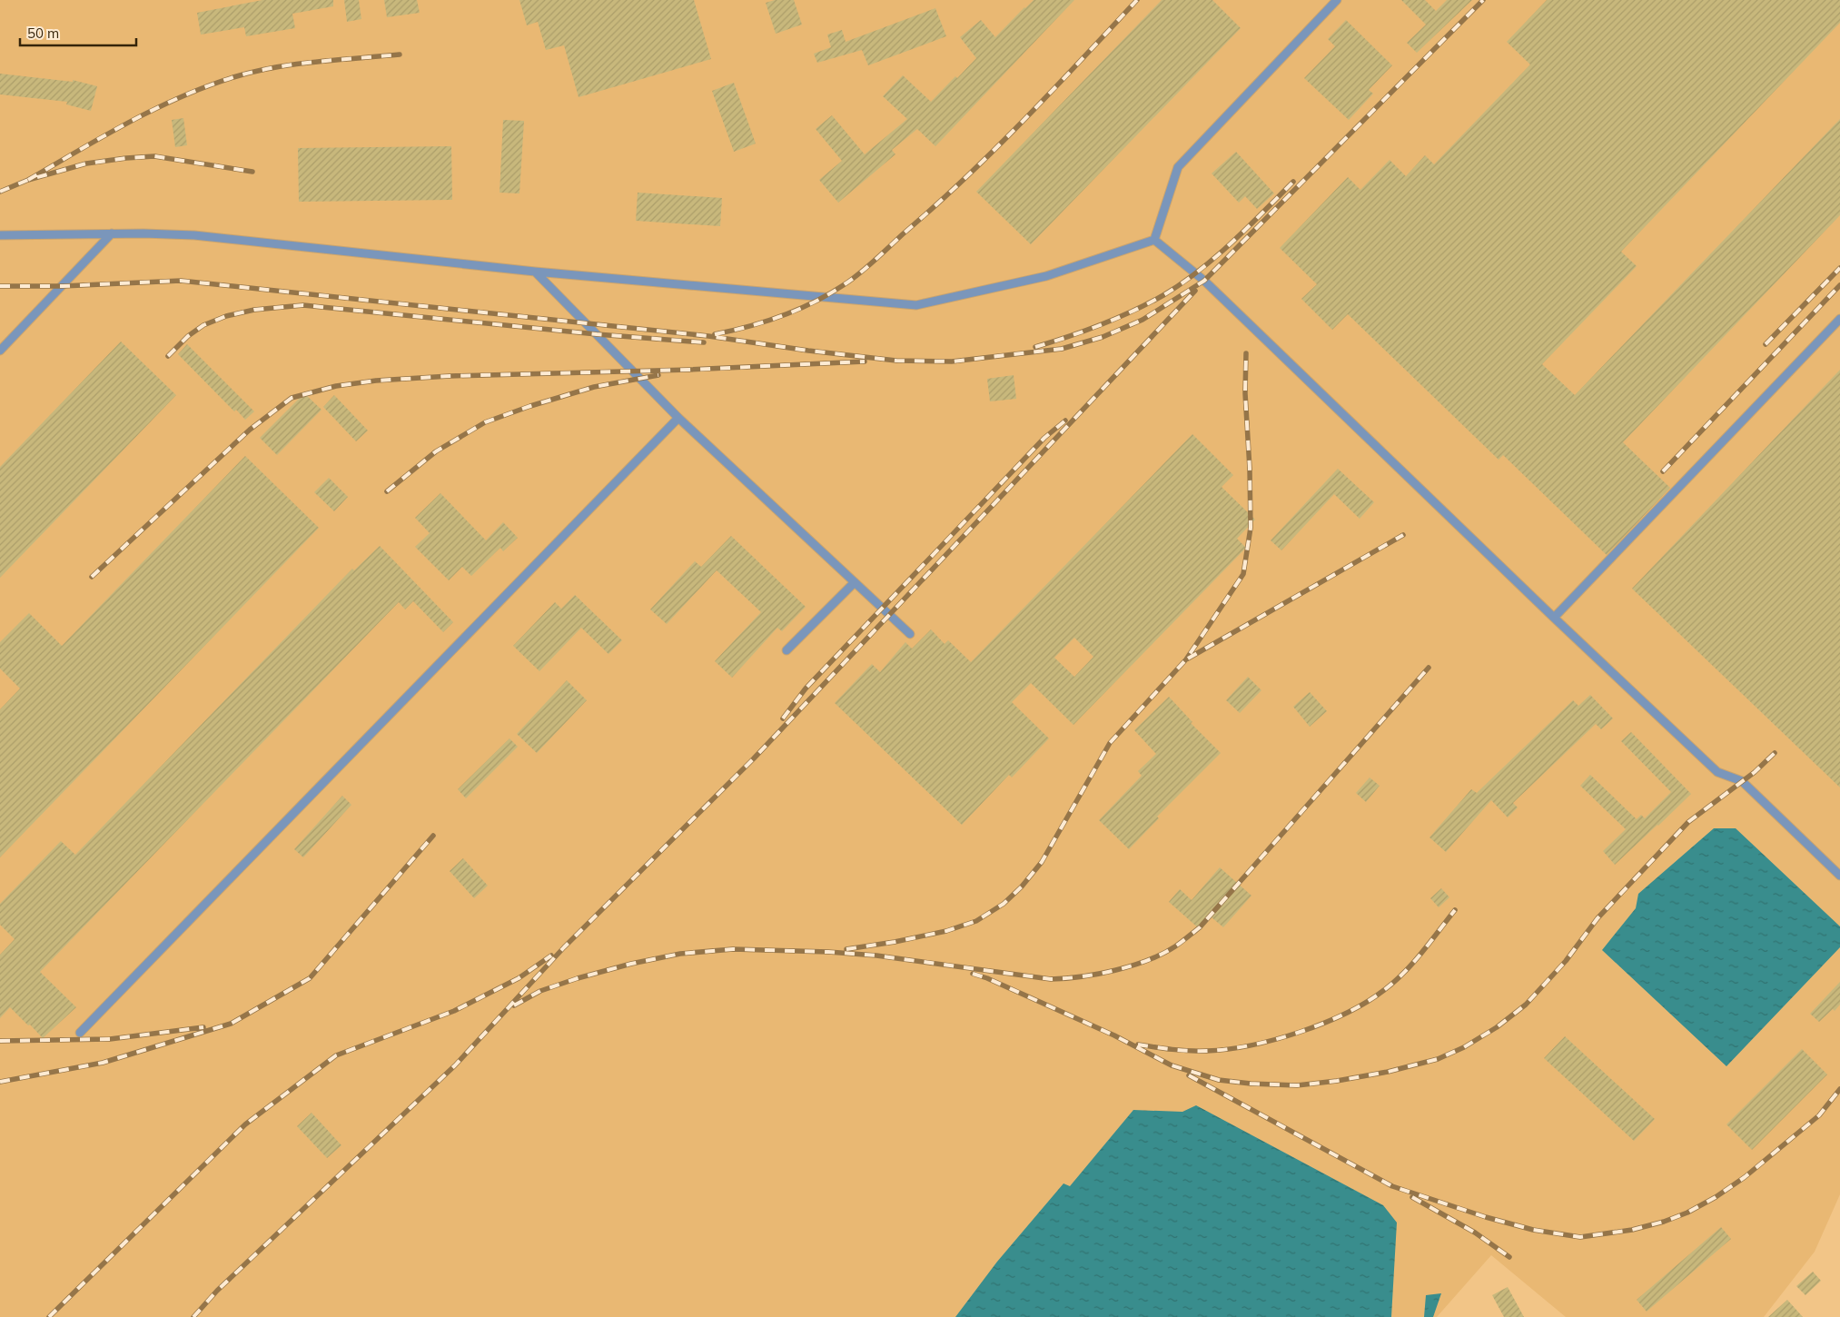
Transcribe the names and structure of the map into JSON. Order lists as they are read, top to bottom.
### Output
{
  "scale_bar": "50 m"
}
